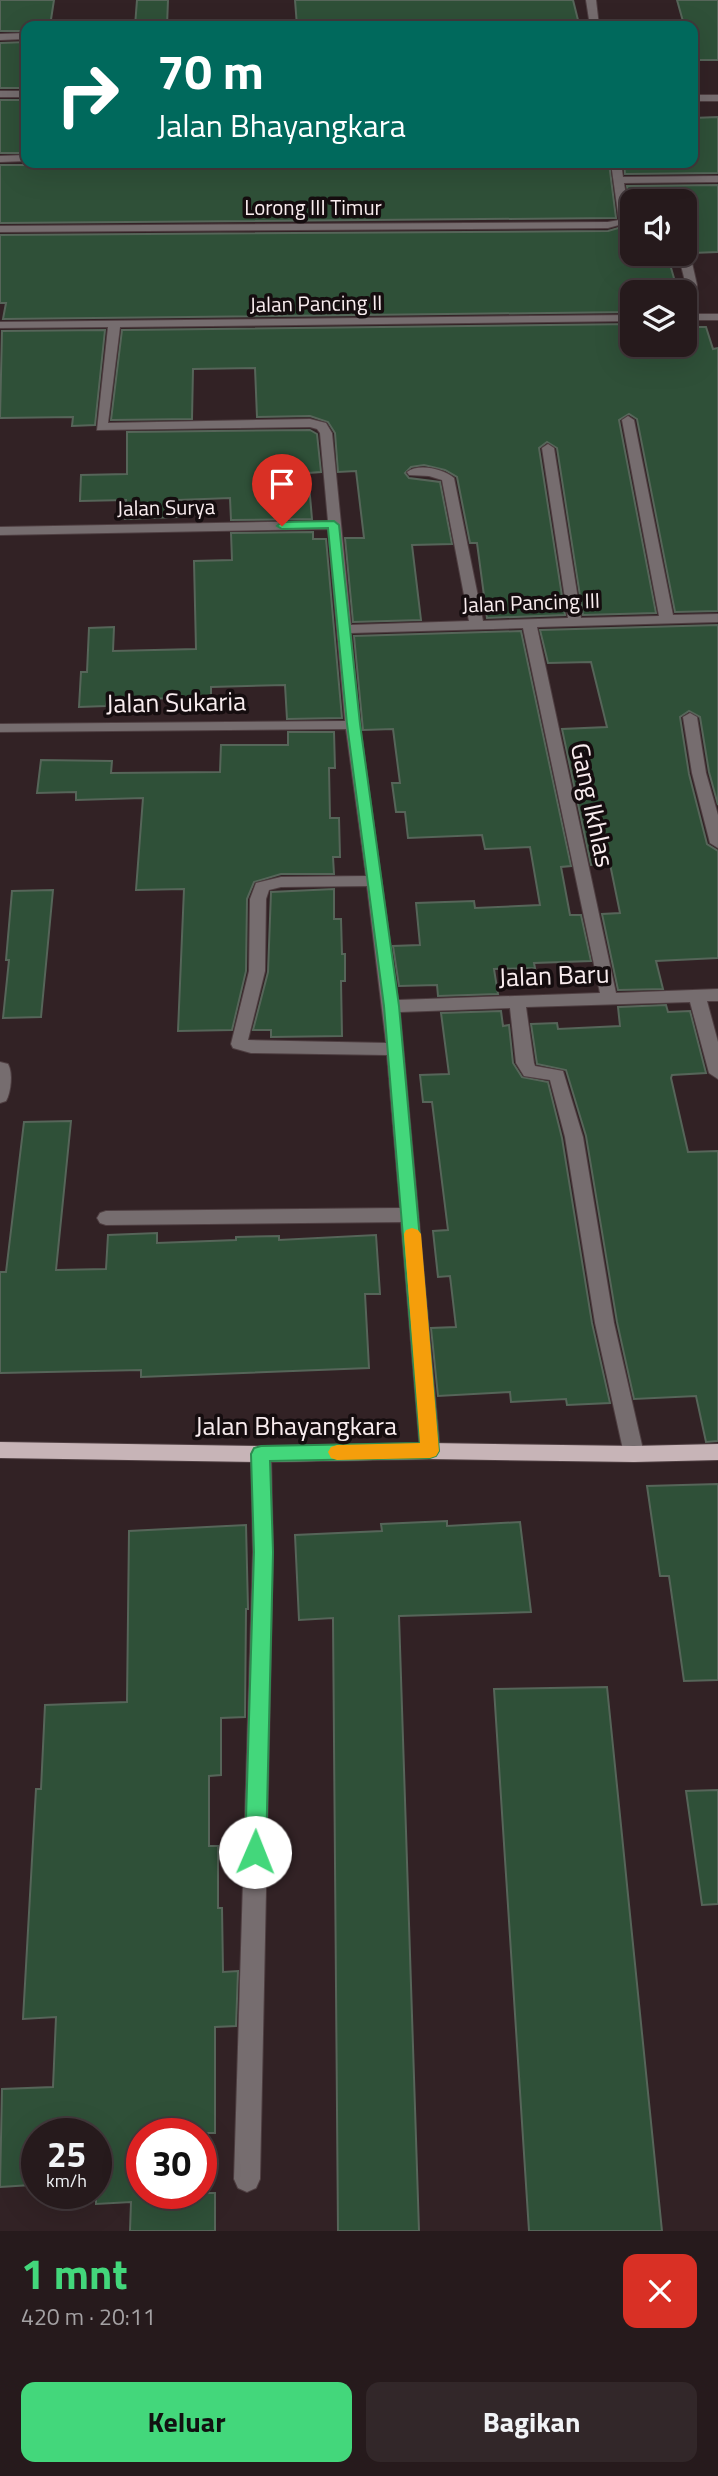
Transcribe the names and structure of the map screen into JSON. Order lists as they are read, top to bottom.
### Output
{
  "streets": {
    "main road": ["Jalan Bhayangkara"],
    "street": [
      "Lorong III Timur",
      "Jalan Pancing II",
      "Jalan Surya",
      "Jalan Pancing III",
      "Jalan Sukaria",
      "Gang Ikhlas",
      "Jalan Baru"
    ]
  },
  "crossings": [
    ["Jalan Pancing III", "Gang Ikhlas"],
    ["Gang Ikhlas", "Jalan Baru"]
  ],
  "page": {
    "turn": ["70 m", "Jalan Bhayangkara"],
    "speed": "25 km/h",
    "limit": "30",
    "heading": ["1 mnt", "420 m · 20:11"],
    "buttons": ["Keluar", "Bagikan"]
  }
}
